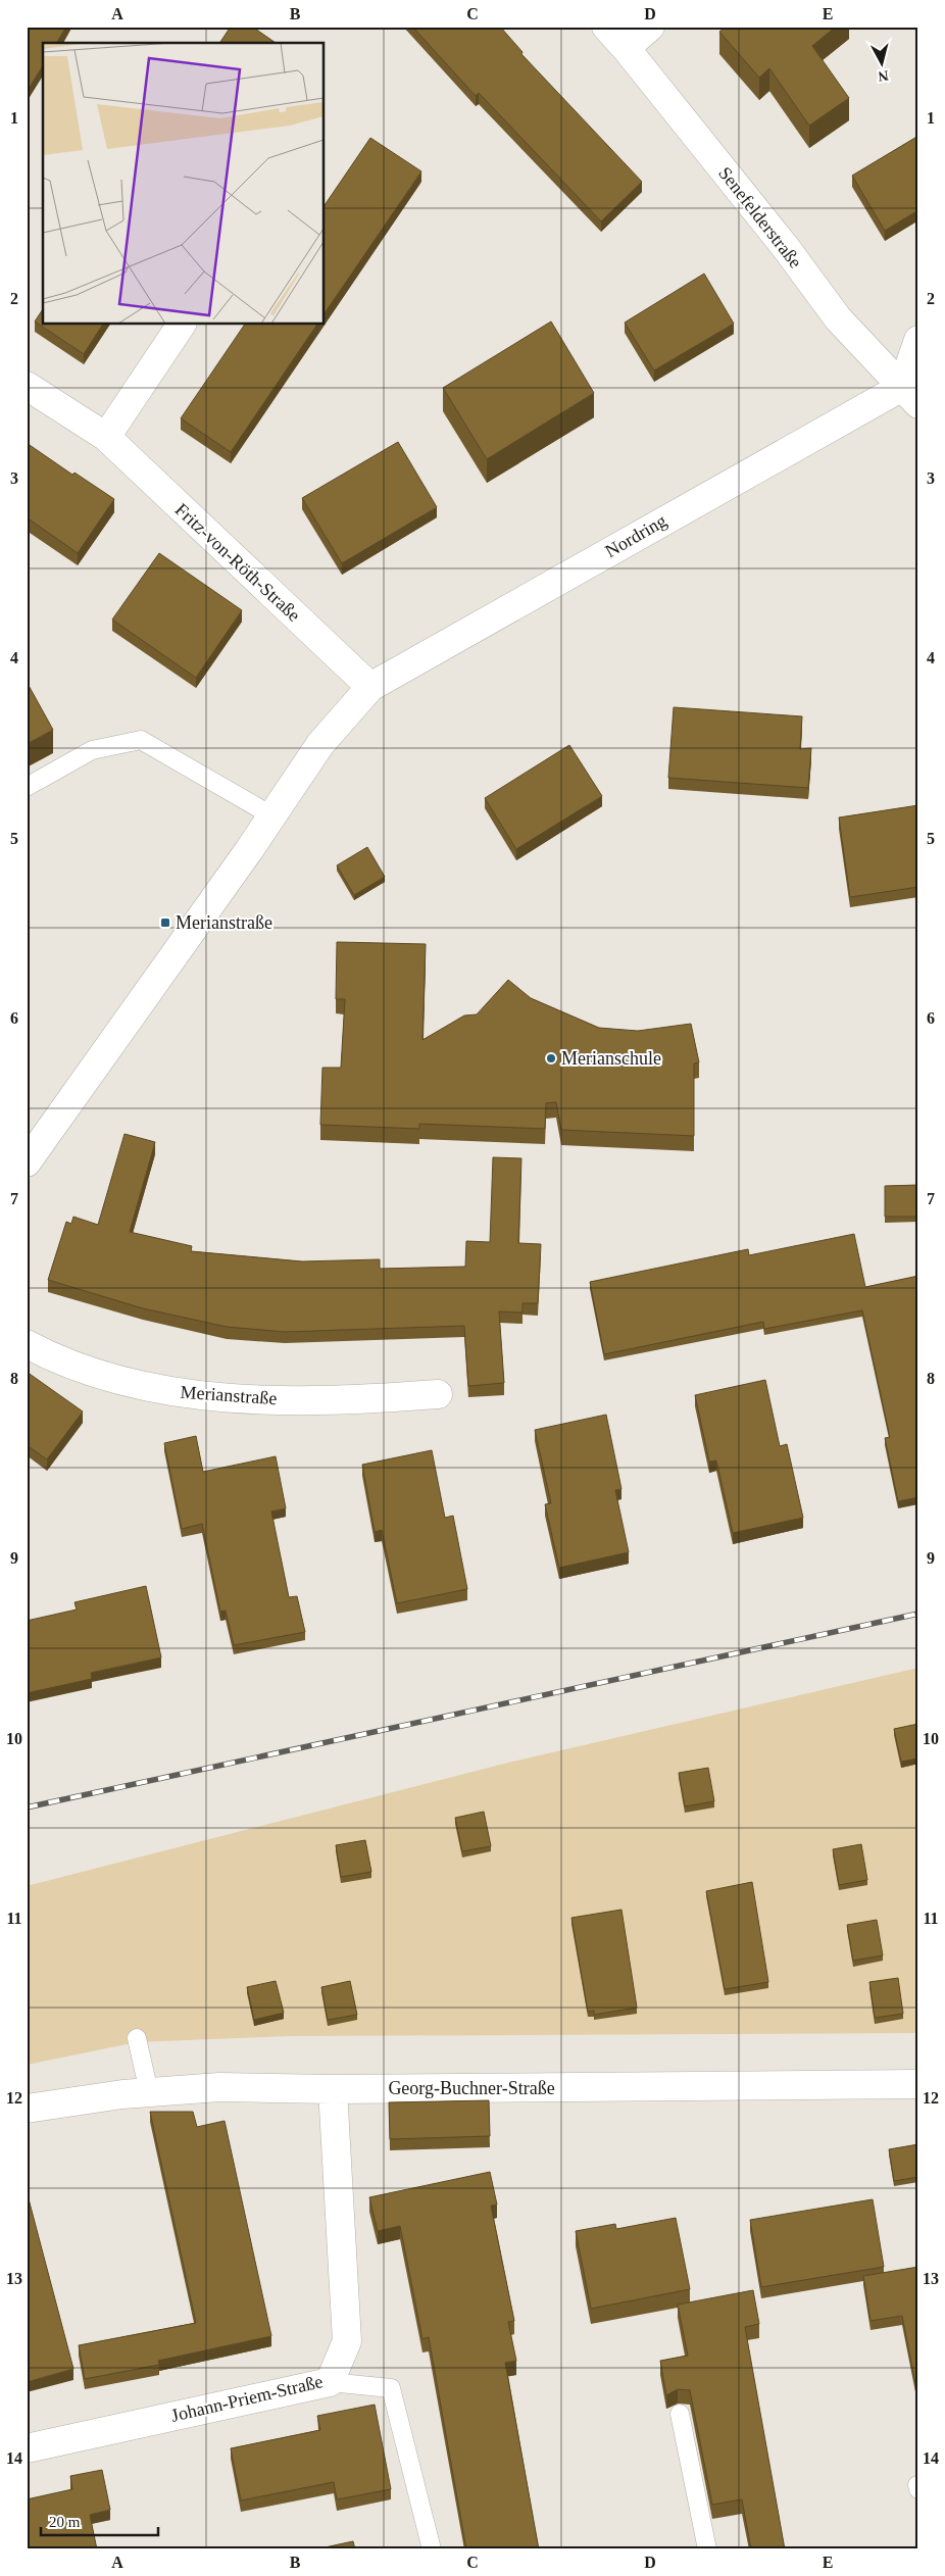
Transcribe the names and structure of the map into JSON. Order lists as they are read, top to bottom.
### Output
{
  "streets": {
    "street": [
      "Senefelderstraße",
      "Nordring",
      "Fritz-von-Röth-Straße",
      "Merianstraße",
      "Georg-Buchner-Straße",
      "Johann-Priem-Straße"
    ]
  },
  "crossings": [
    ["Senefelderstraße", "Nordring"],
    ["Nordring", "Fritz-von-Röth-Straße"],
    ["Georg-Buchner-Straße", "Johann-Priem-Straße"]
  ],
  "places": {
    "transit": ["Merianstraße"],
    "other": ["Merianschule"]
  },
  "scale_bar": "20 m",
  "north": "bottom",
  "grid": {
    "columns": [
      "A",
      "B",
      "C",
      "D",
      "E"
    ],
    "rows": [
      "1",
      "2",
      "3",
      "4",
      "5",
      "6",
      "7",
      "8",
      "9",
      "10",
      "11",
      "12",
      "13",
      "14"
    ]
  }
}
